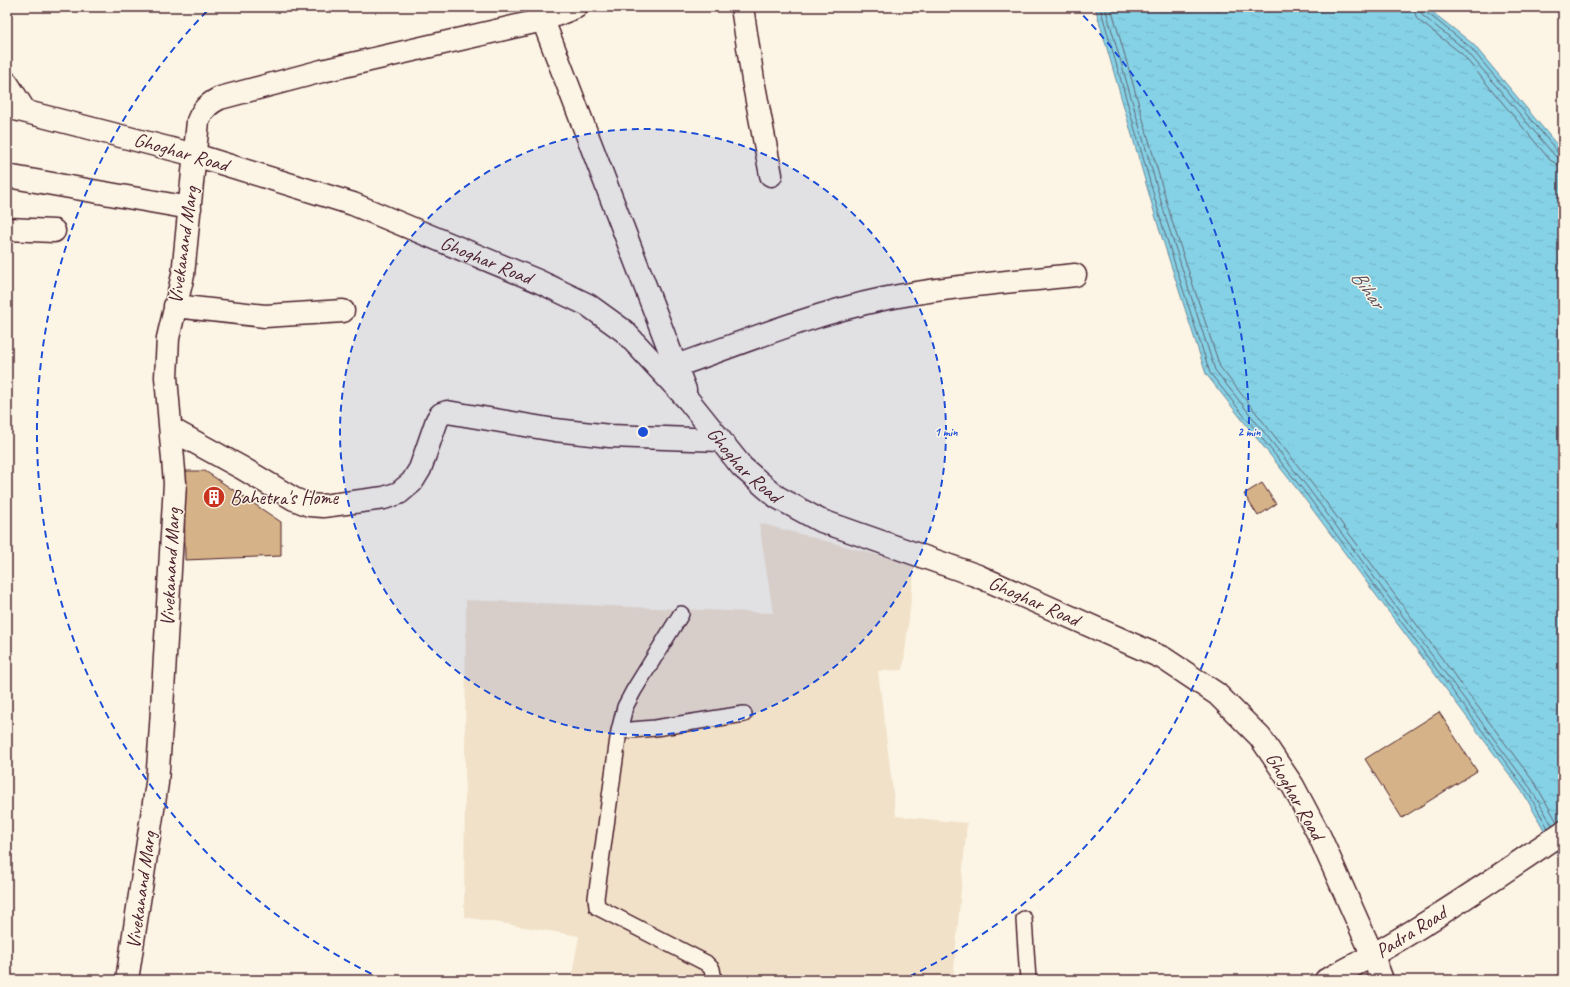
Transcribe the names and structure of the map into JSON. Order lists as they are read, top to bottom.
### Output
{
  "streets": {
    "street": ["Ghoghar Road", "Vivekanand Marg", "Padra Road"]
  },
  "crossings": [
    ["Ghoghar Road", "Vivekanand Marg"],
    ["Ghoghar Road", "Padra Road"]
  ],
  "water": ["Bihar"],
  "places": {
    "building": ["Bahetra's Home"]
  },
  "rings": ["1 min", "2 min"]
}
